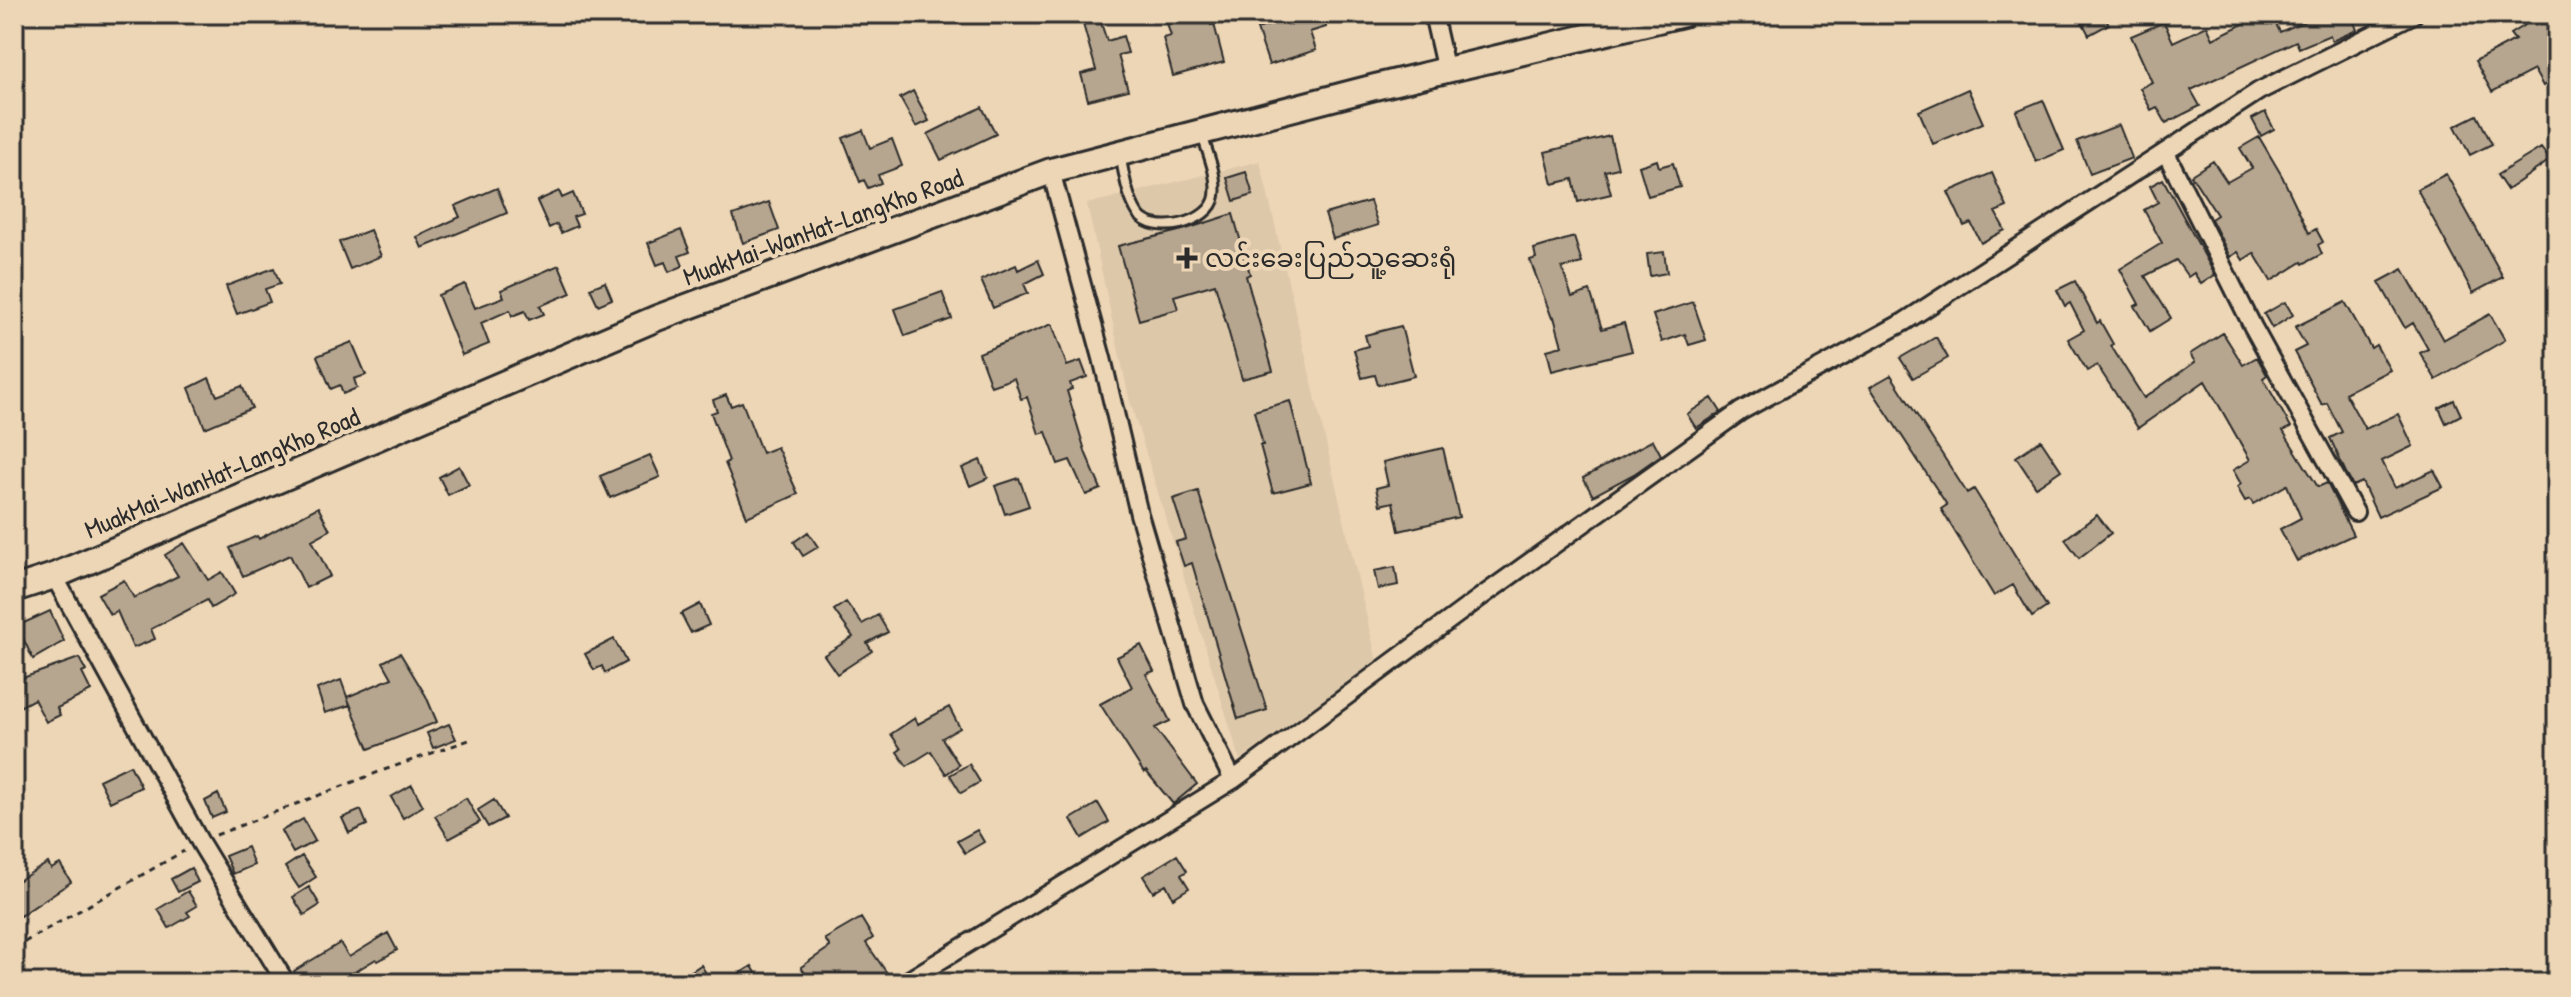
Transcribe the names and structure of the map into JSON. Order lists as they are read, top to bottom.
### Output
{
  "streets": {
    "main road": ["MuakMai-WanHat-LangKho Road"]
  },
  "places": {
    "health": ["လင်းခေးပြည်သူ့ဆေးရုံ"]
  }
}
